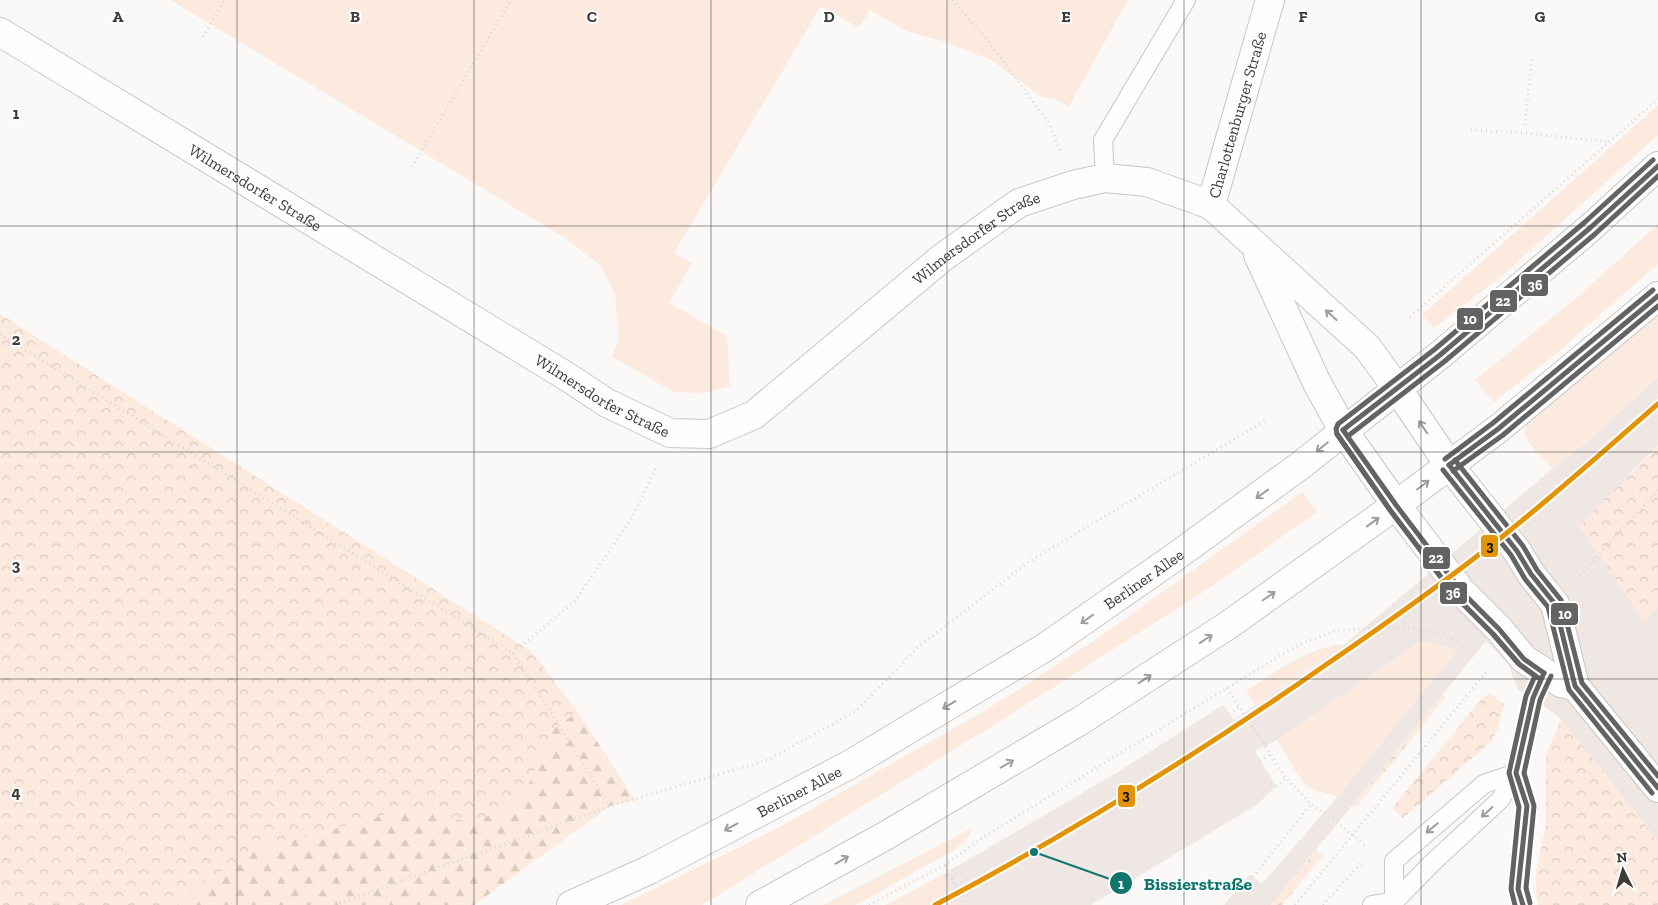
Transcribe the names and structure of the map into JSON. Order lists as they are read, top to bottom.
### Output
{
  "streets": {
    "street": ["Charlottenburger Straße", "Wilmersdorfer Straße", "Berliner Allee"]
  },
  "crossings": [
    ["Charlottenburger Straße", "Wilmersdorfer Straße"],
    ["Charlottenburger Straße", "Berliner Allee"]
  ],
  "places": ["Bissierstraße"],
  "lines": [
    "transit line 10",
    "transit line 22",
    "transit line 36",
    "transit line 3"
  ],
  "north": "top",
  "grid": {
    "columns": [
      "A",
      "B",
      "C",
      "D",
      "E",
      "F",
      "G"
    ],
    "rows": [
      "1",
      "2",
      "3",
      "4"
    ]
  }
}
